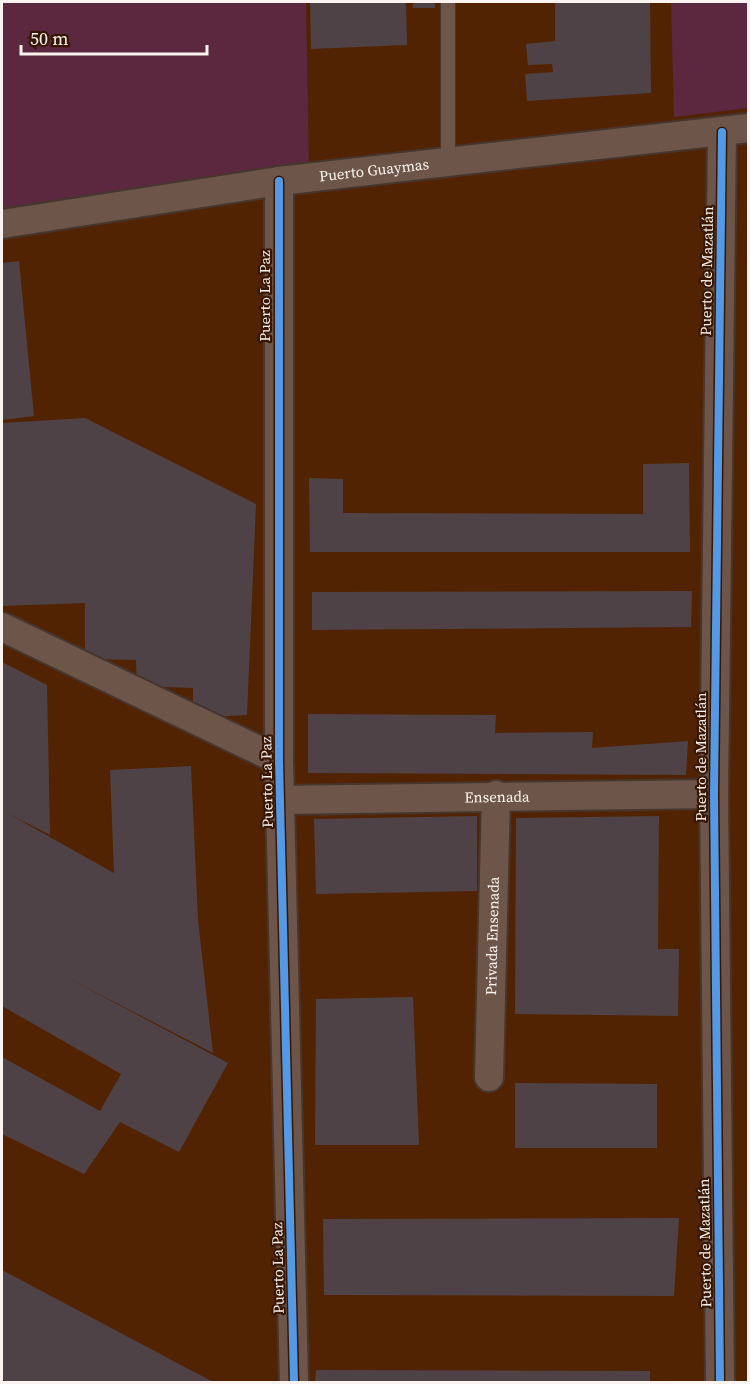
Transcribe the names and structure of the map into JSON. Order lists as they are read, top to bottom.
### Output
{
  "streets": {
    "street": [
      "Puerto Guaymas",
      "Puerto de Mazatlán",
      "Puerto La Paz",
      "Ensenada",
      "Privada Ensenada"
    ]
  },
  "crossings": [
    ["Puerto Guaymas", "Puerto de Mazatlán"],
    ["Puerto Guaymas", "Puerto La Paz"],
    ["Puerto de Mazatlán", "Ensenada"],
    ["Puerto La Paz", "Ensenada"],
    ["Ensenada", "Privada Ensenada"]
  ],
  "scale_bar": "50 m"
}
